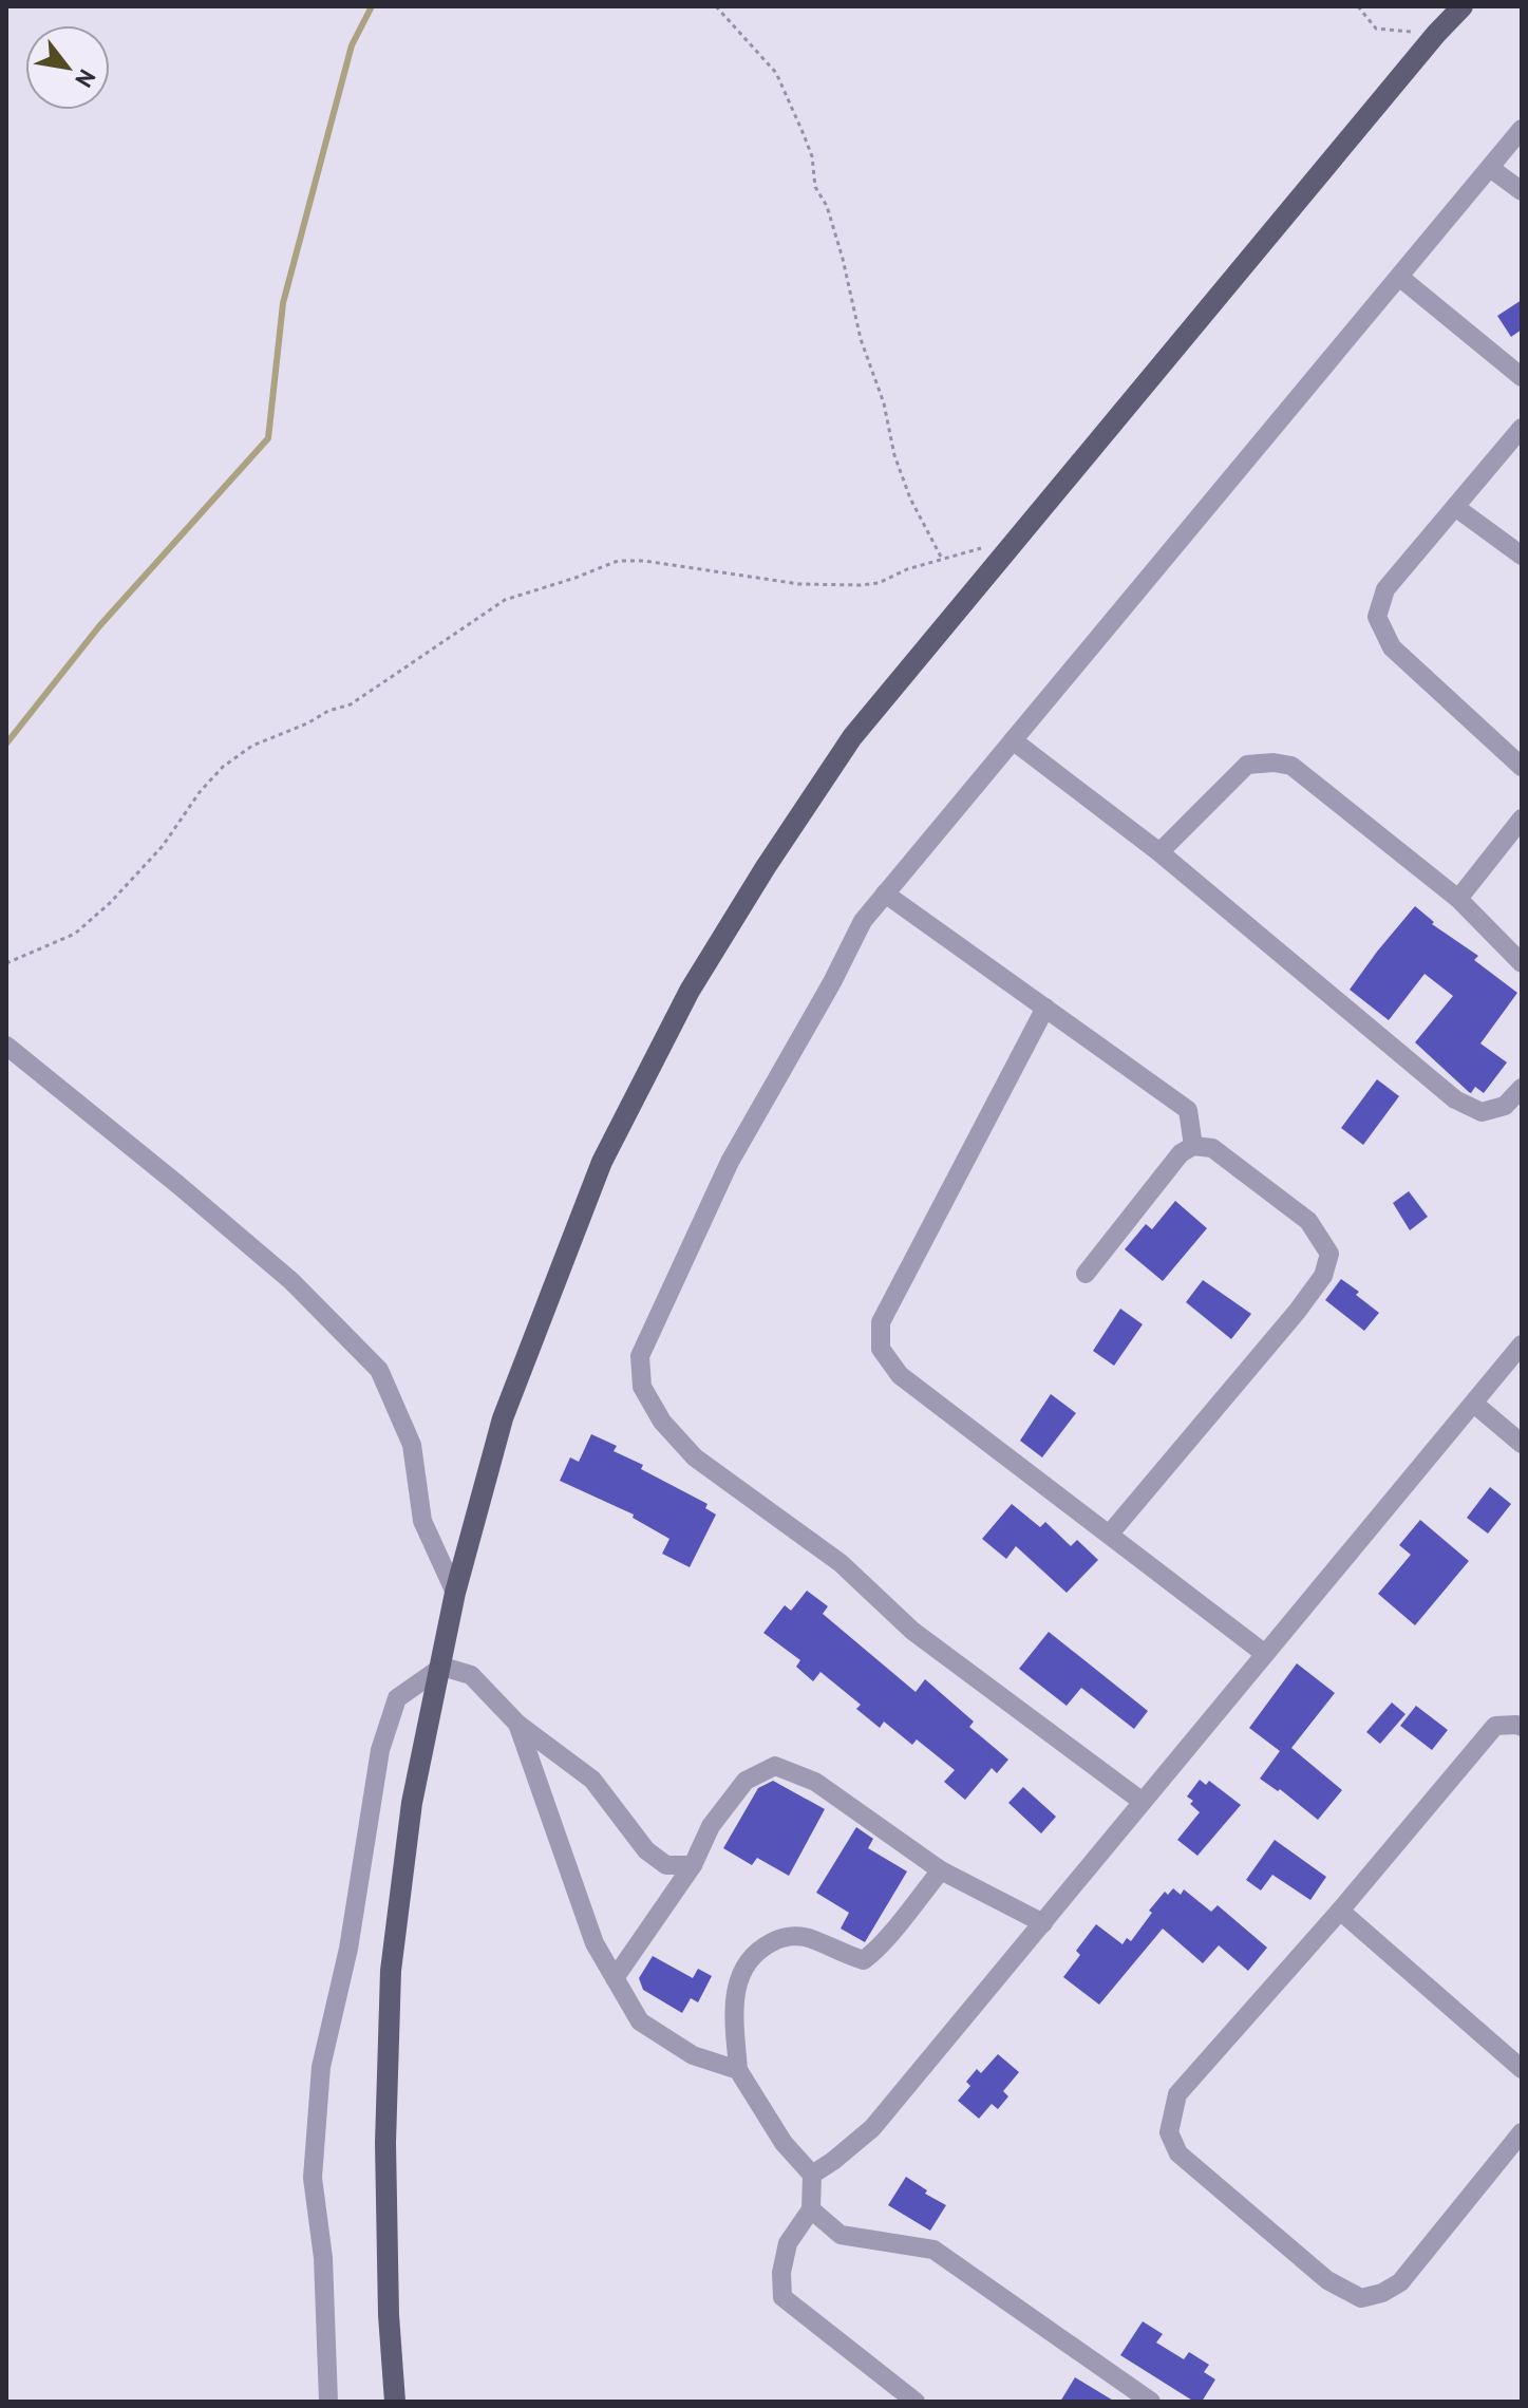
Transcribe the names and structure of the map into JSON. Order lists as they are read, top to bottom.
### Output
{
  "north": "bottom right"
}
